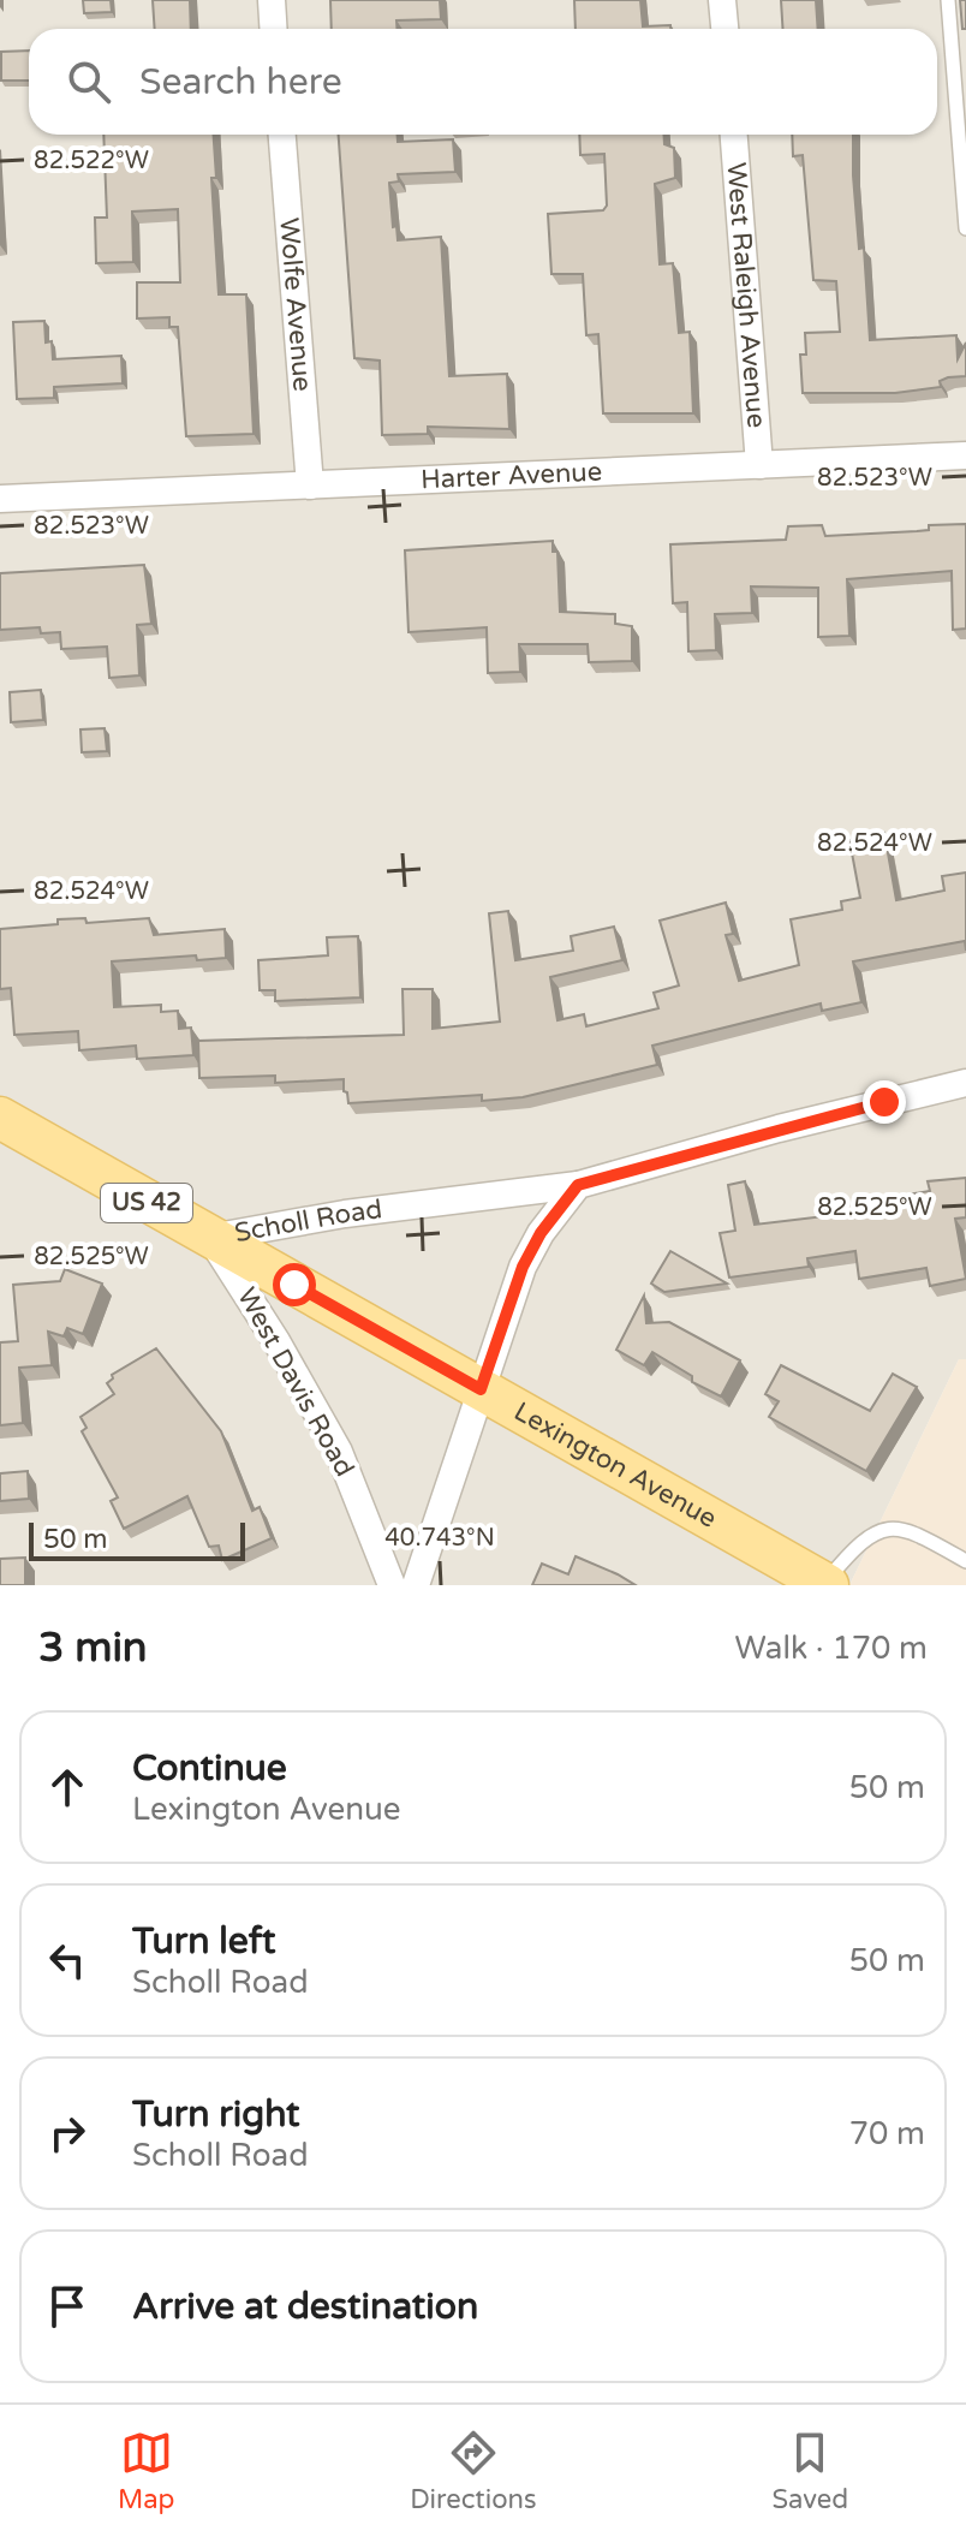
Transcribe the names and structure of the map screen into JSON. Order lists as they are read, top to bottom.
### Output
{
  "streets": {
    "main road": ["US 42", "Lexington Avenue"],
    "street": [
      "West Raleigh Avenue",
      "Wolfe Avenue",
      "Harter Avenue",
      "Scholl Road",
      "West Davis Road"
    ]
  },
  "crossings": [
    ["West Raleigh Avenue", "Harter Avenue"],
    ["Wolfe Avenue", "Harter Avenue"],
    ["Scholl Road", "West Davis Road"],
    ["Scholl Road", "Lexington Avenue"],
    ["West Davis Road", "Lexington Avenue"]
  ],
  "scale_bar": "50 m",
  "page": {
    "search": "Search here",
    "scale": "50 m",
    "heading": ["3 min", "Walk · 170 m"],
    "list": [
      ["Continue", "Lexington Avenue", "50 m"],
      ["Turn left", "Scholl Road", "50 m"],
      ["Turn right", "Scholl Road", "70 m"],
      "Arrive at destination"
    ],
    "nav": ["Map", "Directions", "Saved"]
  },
  "coordinates": [
    "82.522°W",
    "82.523°W",
    "82.524°W",
    "82.525°W",
    "40.743°N"
  ]
}
